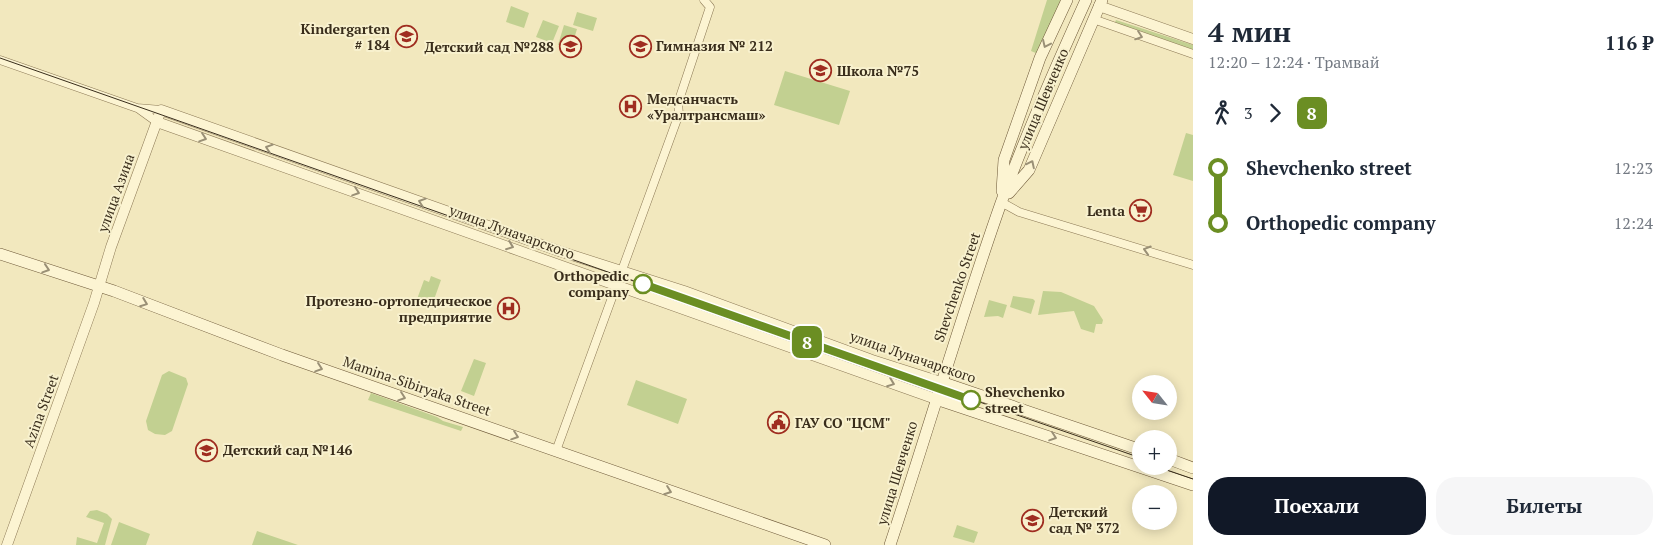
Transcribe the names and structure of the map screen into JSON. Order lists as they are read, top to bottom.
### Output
{
  "streets": {
    "main road": [
      "улица Шевченко",
      "улица Луначарского",
      "Shevchenko Street",
      "Mamina-Sibiryaka Street"
    ],
    "street": ["улица Азина", "Azina Street"]
  },
  "crossings": [
    ["улица Шевченко", "улица Луначарского"],
    ["улица Шевченко", "Shevchenko Street"],
    ["улица Азина", "улица Луначарского"],
    ["улица Азина", "Mamina-Sibiryaka Street"],
    ["улица Азина", "Azina Street"],
    ["улица Луначарского", "Shevchenko Street"],
    ["Mamina-Sibiryaka Street", "Azina Street"]
  ],
  "one_way": ["Mamina-Sibiryaka Street"],
  "places": {
    "school or university": [
      "Kindergarten # 184",
      "Гимназия № 212",
      "Детский сад №288",
      "Школа №75",
      "Детский сад №146",
      "Детский сад № 372"
    ],
    "hospital": ["Медсанчасть «Уралтрансмаш»", "Протезно-ортопедическое предприятие"],
    "supermarket": ["Lenta"],
    "other": ["Orthopedic company", "Shevchenko street"],
    "public building": ["ГАУ СО \"ЦСМ\""]
  },
  "lines": ["tram line 8"],
  "north": "top left",
  "page": {
    "on_map": "8",
    "heading": ["4 мин", "12:20 – 12:24 · Трамвай", "116 ₽"],
    "legs": ["3", "8"],
    "list": [
      {
        "name": "Shevchenko street",
        "value": "12:23"
      },
      {
        "name": "Orthopedic company",
        "value": "12:24"
      }
    ],
    "map_buttons": ["+", "−"],
    "buttons": ["Поехали", "Билеты"]
  }
}
